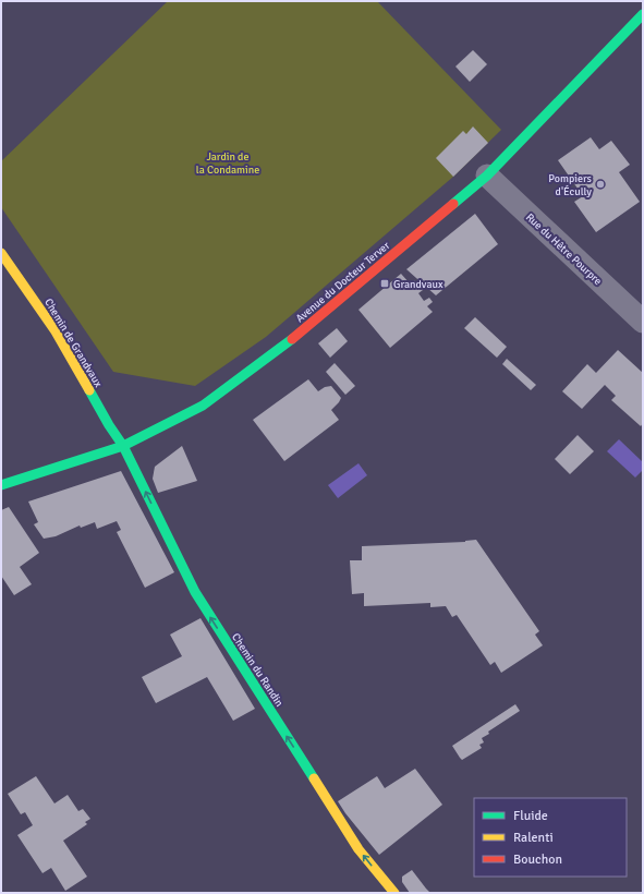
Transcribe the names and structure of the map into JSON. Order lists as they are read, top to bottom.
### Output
{
  "streets": {
    "main road": ["Avenue du Docteur Terver", "Chemin de Grandvaux", "Chemin du Randin"],
    "street": ["Rue du Hêtre Pourpre"]
  },
  "crossings": [
    ["Rue du Hêtre Pourpre", "Avenue du Docteur Terver"],
    ["Avenue du Docteur Terver", "Chemin de Grandvaux"],
    ["Avenue du Docteur Terver", "Chemin du Randin"],
    ["Chemin de Grandvaux", "Chemin du Randin"]
  ],
  "one_way": ["Chemin du Randin"],
  "parks": ["Jardin de la Condamine"],
  "places": {
    "other": ["Pompiers d'Écully"],
    "transit": ["Grandvaux"]
  },
  "legend": ["Fluide", "Ralenti", "Bouchon"]
}
